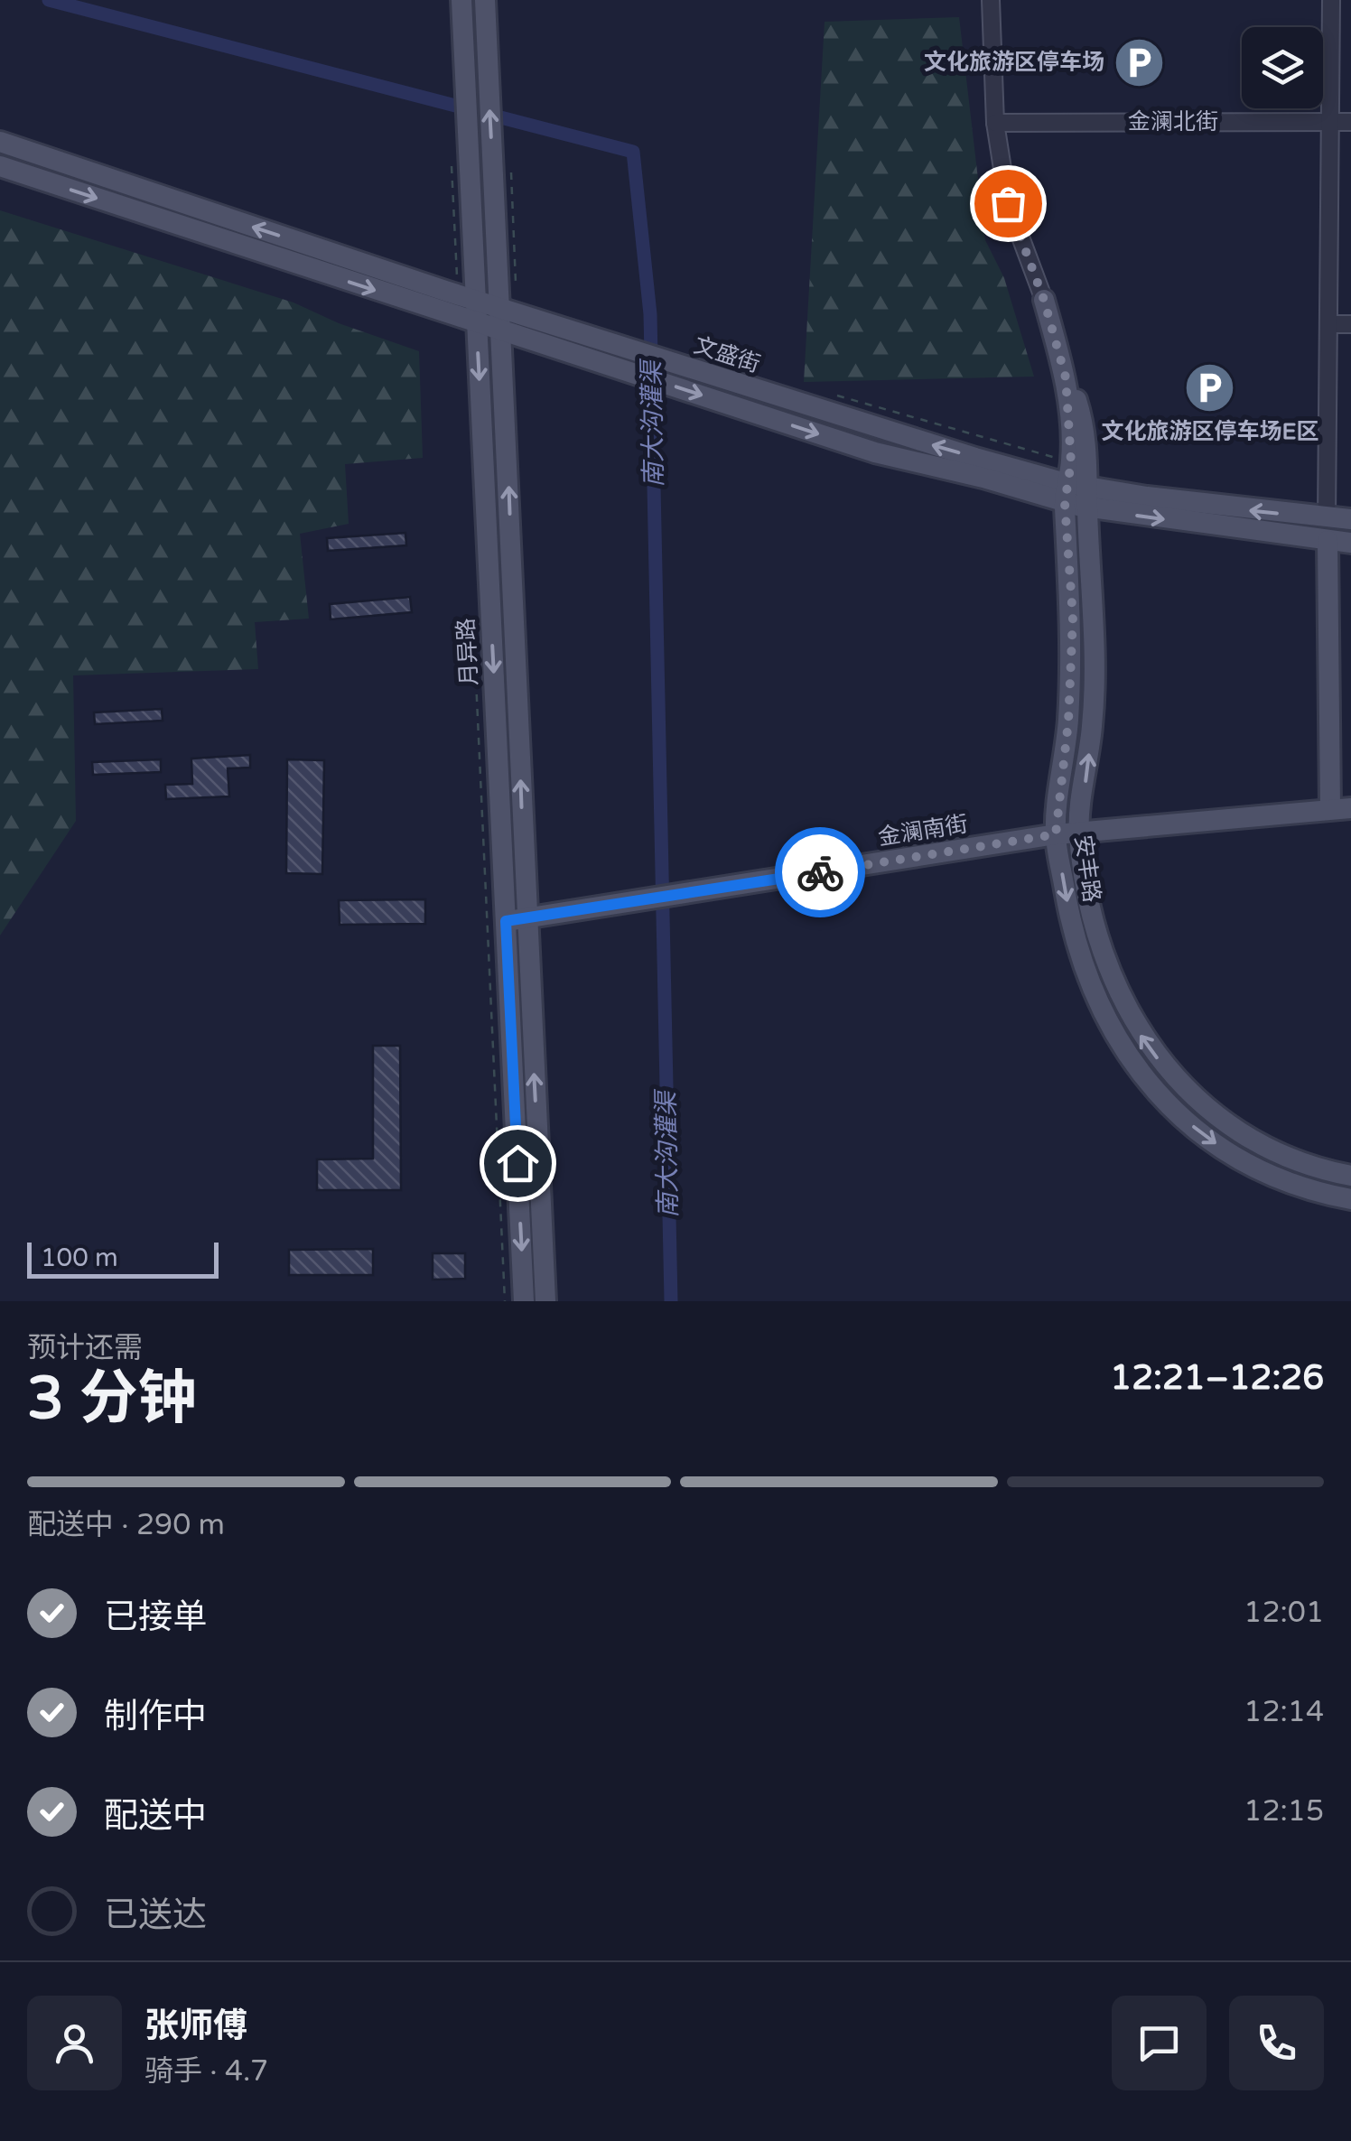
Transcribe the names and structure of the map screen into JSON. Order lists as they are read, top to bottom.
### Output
{
  "streets": {
    "main road": [
      "文盛街",
      "月异路",
      "金澜南街",
      "安丰路"
    ],
    "street": ["金澜北街"]
  },
  "crossings": [
    ["金澜北街", "安丰路"],
    ["文盛街", "月异路"],
    ["文盛街", "安丰路"],
    ["月异路", "金澜南街"],
    ["金澜南街", "安丰路"]
  ],
  "water": ["南大沟灌渠"],
  "places": {
    "parking": ["文化旅游区停车场", "文化旅游区停车场E区"]
  },
  "scale_bar": "100 m",
  "page": {
    "scale": "100 m",
    "heading": ["3 分钟", "预计还需", "12:21–12:26"],
    "panel": ["张师傅", "骑手 · 4.7"],
    "bar": "配送中 · 290 m",
    "list": [
      ["已接单", "12:01"],
      ["制作中", "12:14"],
      ["配送中", "12:15"],
      "已送达"
    ]
  }
}
